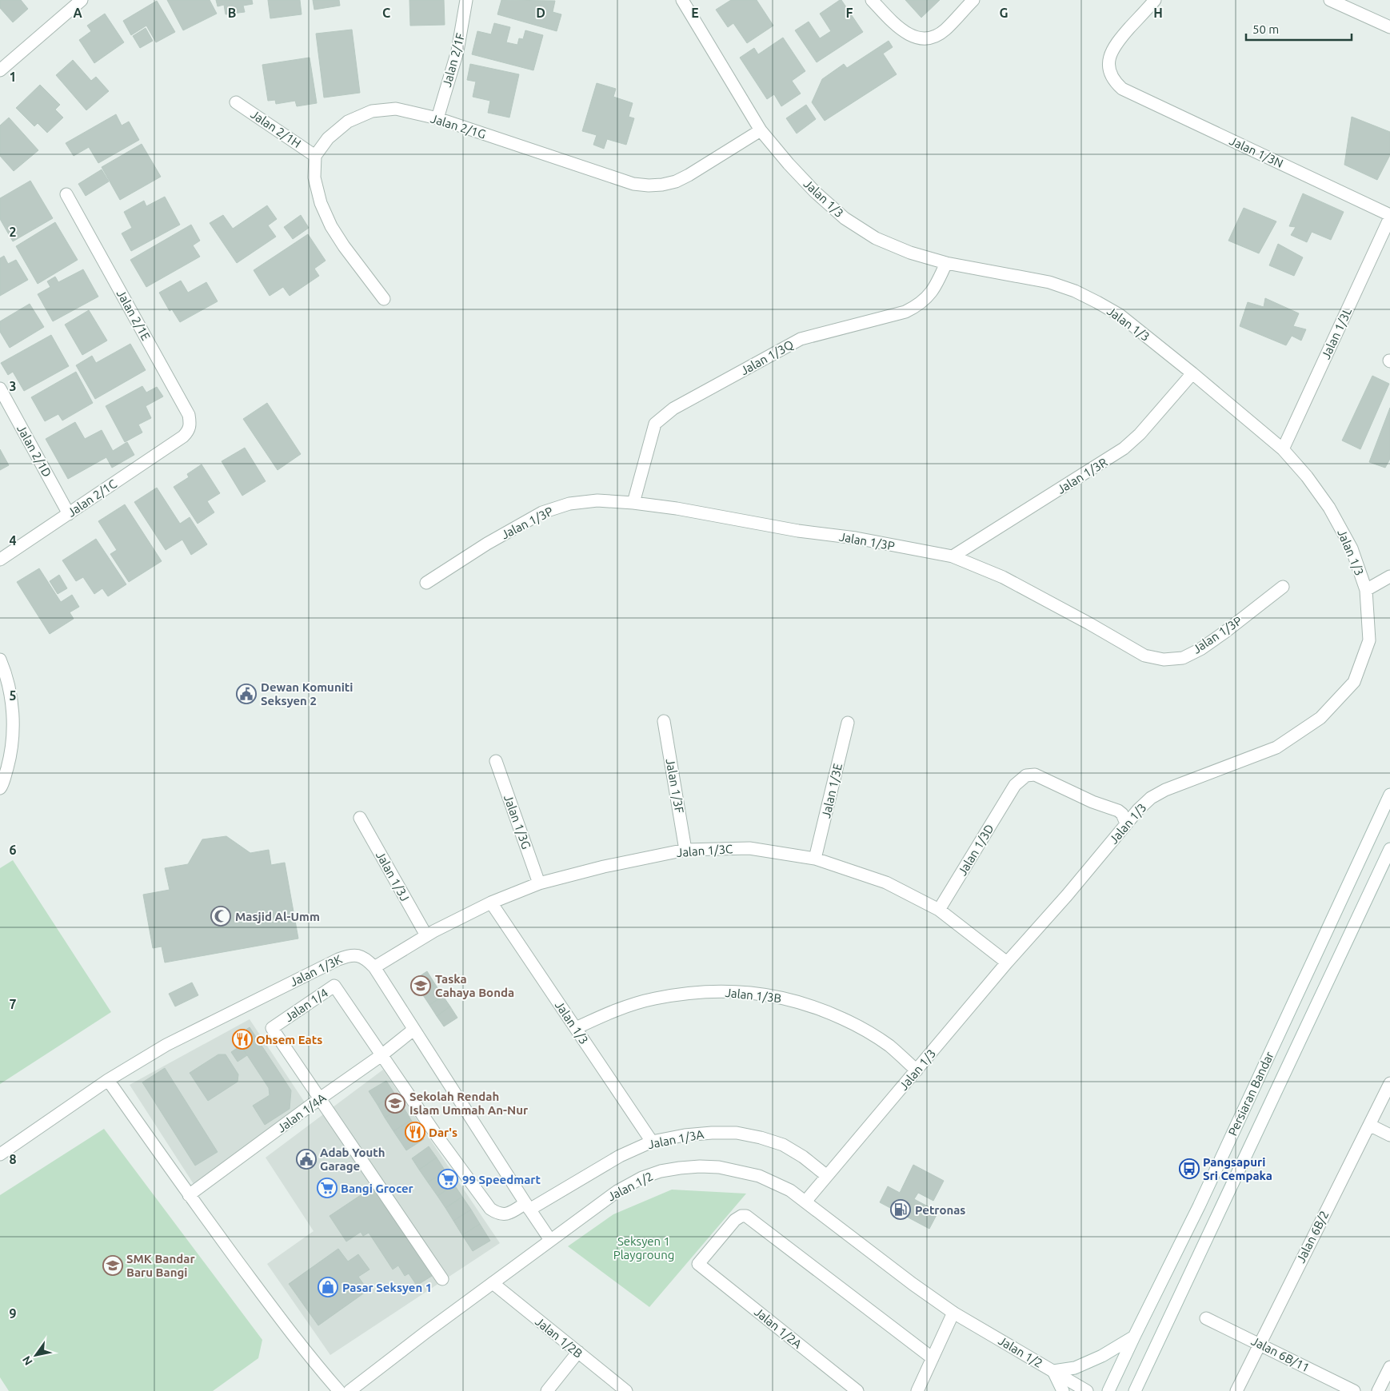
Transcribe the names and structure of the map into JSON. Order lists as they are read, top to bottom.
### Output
{
  "streets": {
    "street": [
      "Jalan 2/1F",
      "Jalan 2/1G",
      "Jalan 2/1H",
      "Jalan 1/3N",
      "Jalan 1/3",
      "Jalan 2/1E",
      "Jalan 1/3L",
      "Jalan 1/3Q",
      "Jalan 2/1D",
      "Jalan 1/3R",
      "Jalan 2/1C",
      "Jalan 1/3P",
      "Jalan 1/3F",
      "Jalan 1/3E",
      "Jalan 1/3G",
      "Jalan 1/3D",
      "Jalan 1/3C",
      "Jalan 1/3J",
      "Jalan 1/3K",
      "Jalan 1/3B",
      "Jalan 1/4",
      "Persiaran Bandar",
      "Jalan 1/4A",
      "Jalan 1/3A",
      "Jalan 1/2",
      "Jalan 6B/2",
      "Jalan 1/2A",
      "Jalan 1/2B",
      "Jalan 6B/11"
    ]
  },
  "crossings": [
    ["Jalan 2/1F", "Jalan 2/1G"],
    ["Jalan 2/1G", "Jalan 2/1H"],
    ["Jalan 2/1G", "Jalan 1/3"],
    ["Jalan 1/3N", "Jalan 1/3L"],
    ["Jalan 1/3", "Jalan 1/3L"],
    ["Jalan 1/3", "Jalan 1/3Q"],
    ["Jalan 1/3", "Jalan 1/3R"],
    ["Jalan 1/3", "Jalan 1/3D"],
    ["Jalan 1/3", "Jalan 1/3C"],
    ["Jalan 1/3", "Jalan 1/3B"],
    ["Jalan 1/3", "Jalan 1/3A"],
    ["Jalan 1/3", "Jalan 1/2"],
    ["Jalan 2/1E", "Jalan 2/1C"],
    ["Jalan 1/3Q", "Jalan 1/3P"],
    ["Jalan 2/1D", "Jalan 2/1C"],
    ["Jalan 1/3R", "Jalan 1/3P"],
    ["Jalan 1/3F", "Jalan 1/3C"],
    ["Jalan 1/3E", "Jalan 1/3C"],
    ["Jalan 1/3G", "Jalan 1/3C"],
    ["Jalan 1/3D", "Jalan 1/3C"],
    ["Jalan 1/3C", "Jalan 1/3J"],
    ["Jalan 1/3C", "Jalan 1/3K"],
    ["Jalan 1/3K", "Jalan 1/4"],
    ["Jalan 1/3K", "Jalan 1/4A"],
    ["Jalan 1/3K", "Jalan 1/3A"],
    ["Jalan 1/3K", "Jalan 1/2"],
    ["Jalan 1/4", "Jalan 1/4A"],
    ["Jalan 1/4", "Jalan 1/3A"],
    ["Jalan 1/2", "Jalan 1/2B"],
    ["Jalan 6B/2", "Jalan 6B/11"]
  ],
  "parks": ["Seksyen 1 Playgroung"],
  "places": {
    "public building": ["Dewan Komuniti Seksyen 2", "Adab Youth Garage"],
    "mosque": ["Masjid Al-Umm"],
    "school or university": ["Taska Cahaya Bonda", "Sekolah Rendah Islam Ummah An-Nur", "SMK Bandar Baru Bangi"],
    "restaurant": ["Ohsem Eats", "Dar's"],
    "bus stop": ["Pangsapuri Sri Cempaka"],
    "supermarket": ["99 Speedmart", "Bangi Grocer"],
    "fuel station": ["Petronas"],
    "shop": ["Pasar Seksyen 1"]
  },
  "scale_bar": "50 m",
  "north": "bottom left",
  "grid": {
    "columns": [
      "A",
      "B",
      "C",
      "D",
      "E",
      "F",
      "G",
      "H"
    ],
    "rows": [
      "1",
      "2",
      "3",
      "4",
      "5",
      "6",
      "7",
      "8",
      "9"
    ]
  }
}
